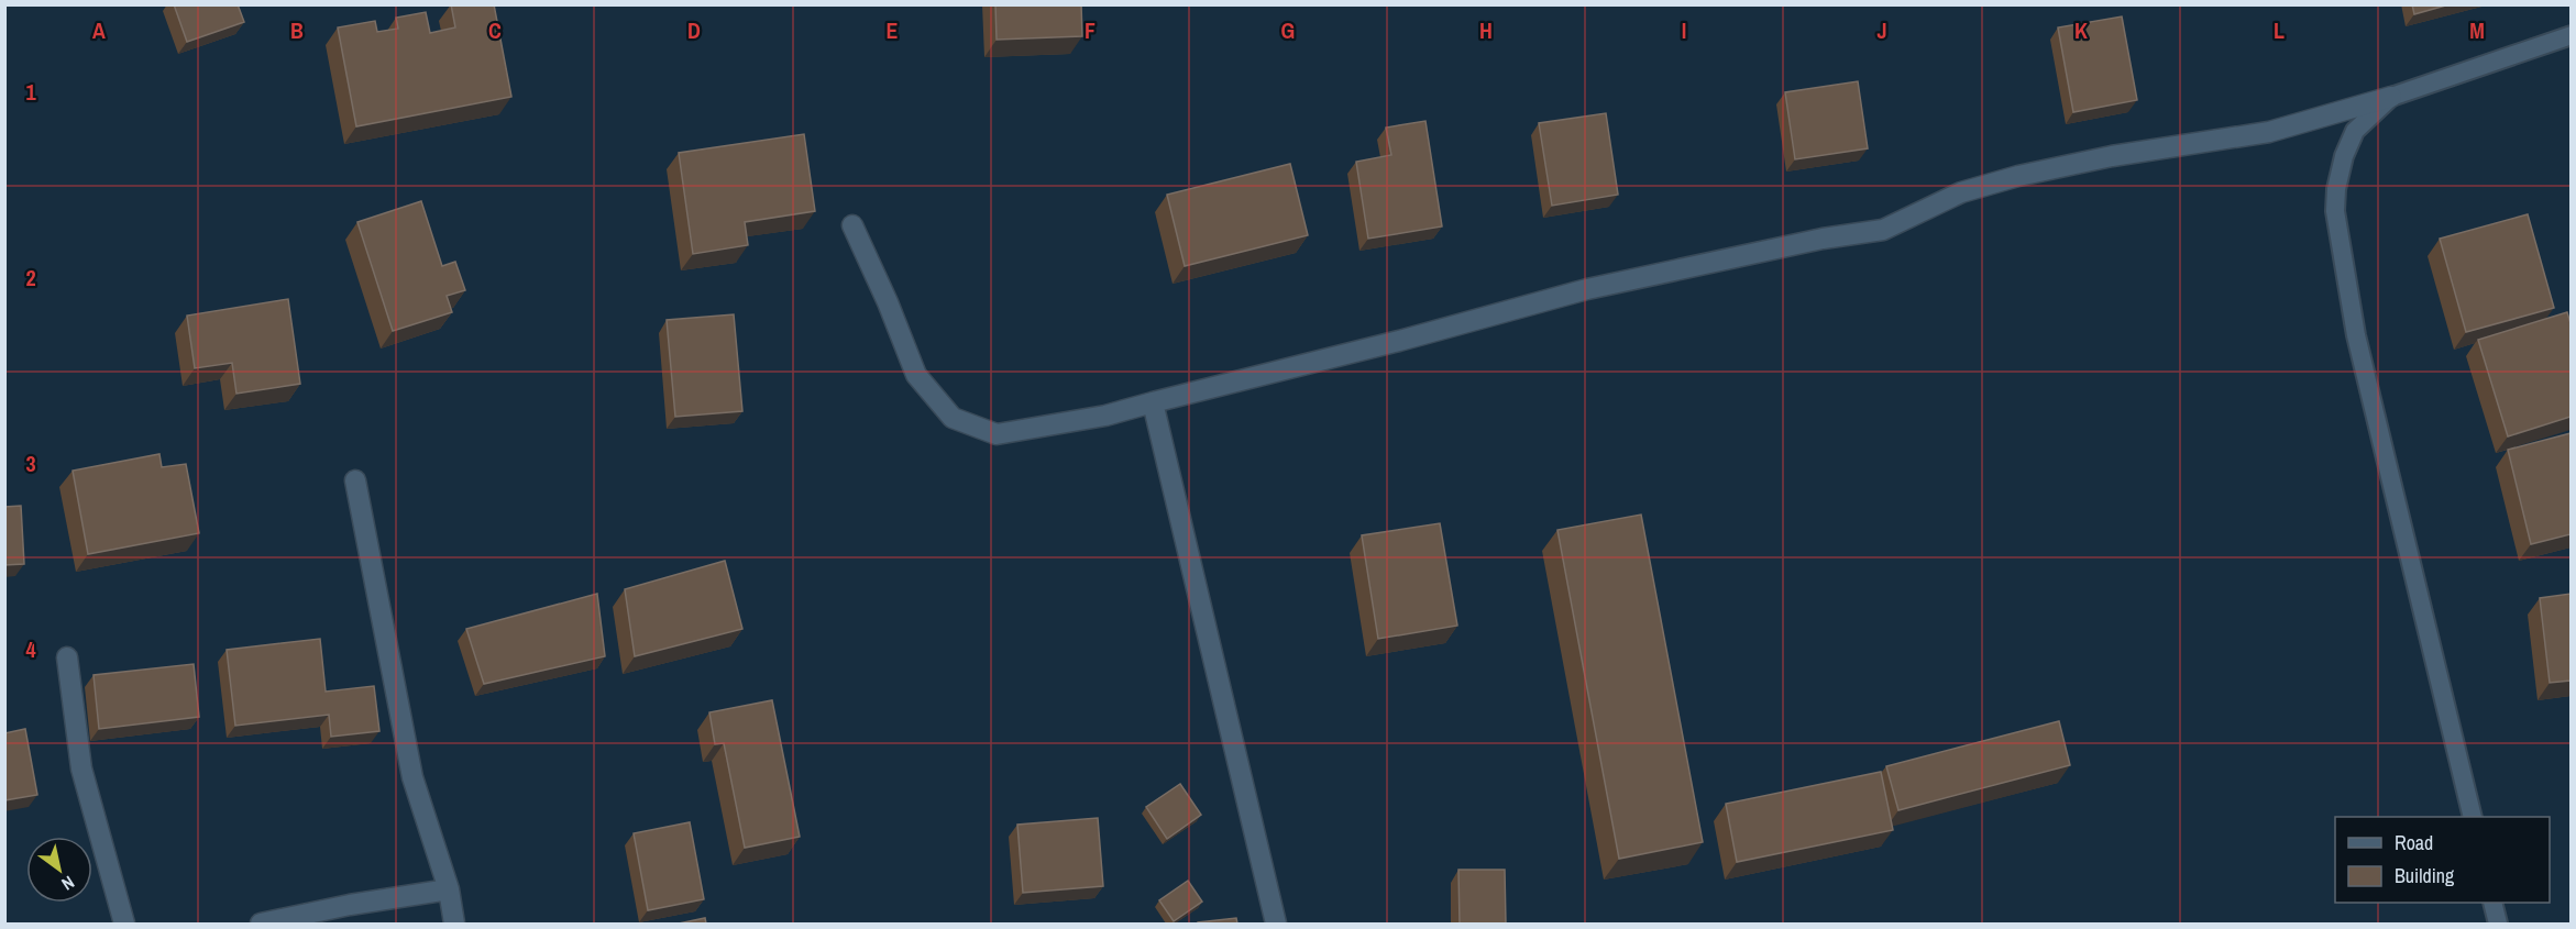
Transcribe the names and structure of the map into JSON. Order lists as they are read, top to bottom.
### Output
{
  "legend": ["Road", "Building"],
  "north": "bottom right",
  "grid": {
    "columns": [
      "A",
      "B",
      "C",
      "D",
      "E",
      "F",
      "G",
      "H",
      "I",
      "J",
      "K",
      "L",
      "M"
    ],
    "rows": [
      "1",
      "2",
      "3",
      "4"
    ]
  }
}
